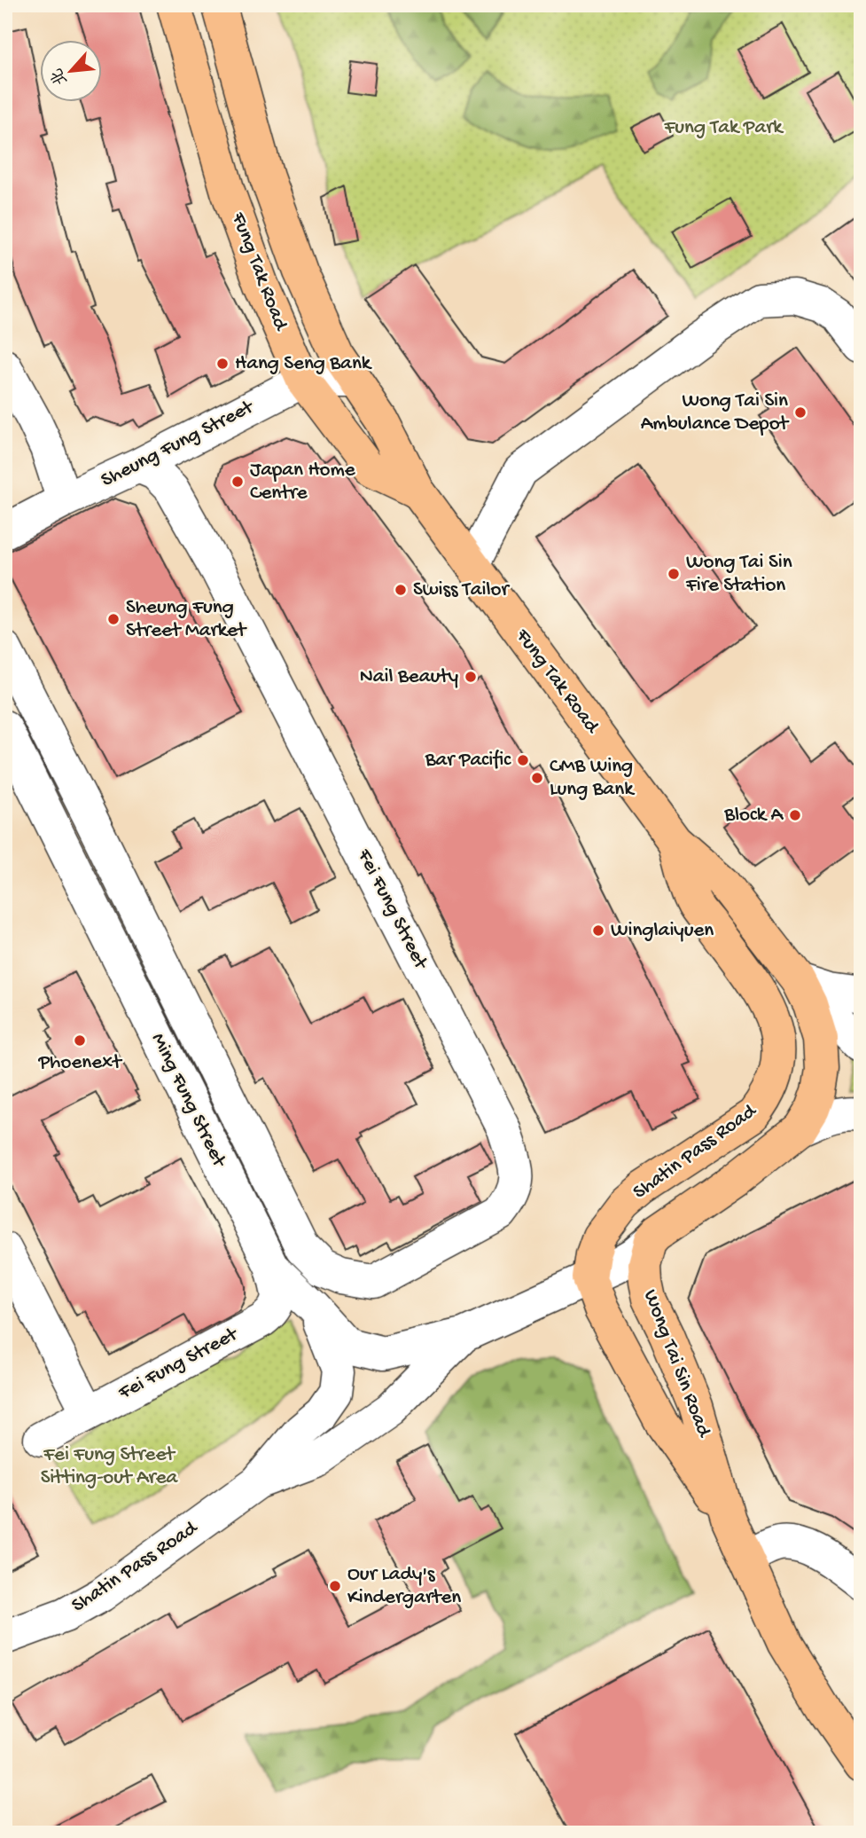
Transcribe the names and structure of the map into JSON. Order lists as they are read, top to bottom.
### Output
{
  "streets": {
    "main road": ["Fung Tak Road", "Shatin Pass Road", "Wong Tai Sin Road"],
    "street": ["Sheung Fung Street", "Fei Fung Street", "Ming Fung Street"]
  },
  "crossings": [
    ["Fung Tak Road", "Sheung Fung Street"],
    ["Fung Tak Road", "Shatin Pass Road"],
    ["Sheung Fung Street", "Fei Fung Street"],
    ["Fei Fung Street", "Ming Fung Street"],
    ["Ming Fung Street", "Shatin Pass Road"],
    ["Shatin Pass Road", "Wong Tai Sin Road"]
  ],
  "parks": ["Fung Tak Park", "Fei Fung Street Sitting-out Area"],
  "places": [
    "Hang Seng Bank",
    "Wong Tai Sin Ambulance Depot",
    "Japan Home Centre",
    "Wong Tai Sin Fire Station",
    "Swiss Tailor",
    "Sheung Fung Street Market",
    "Nail Beauty",
    "Bar Pacific",
    "CMB Wing Lung Bank",
    "Block A",
    "Winglaiyuen",
    "Phoenext",
    "Our Lady's Kindergarten"
  ],
  "north": "bottom left"
}
